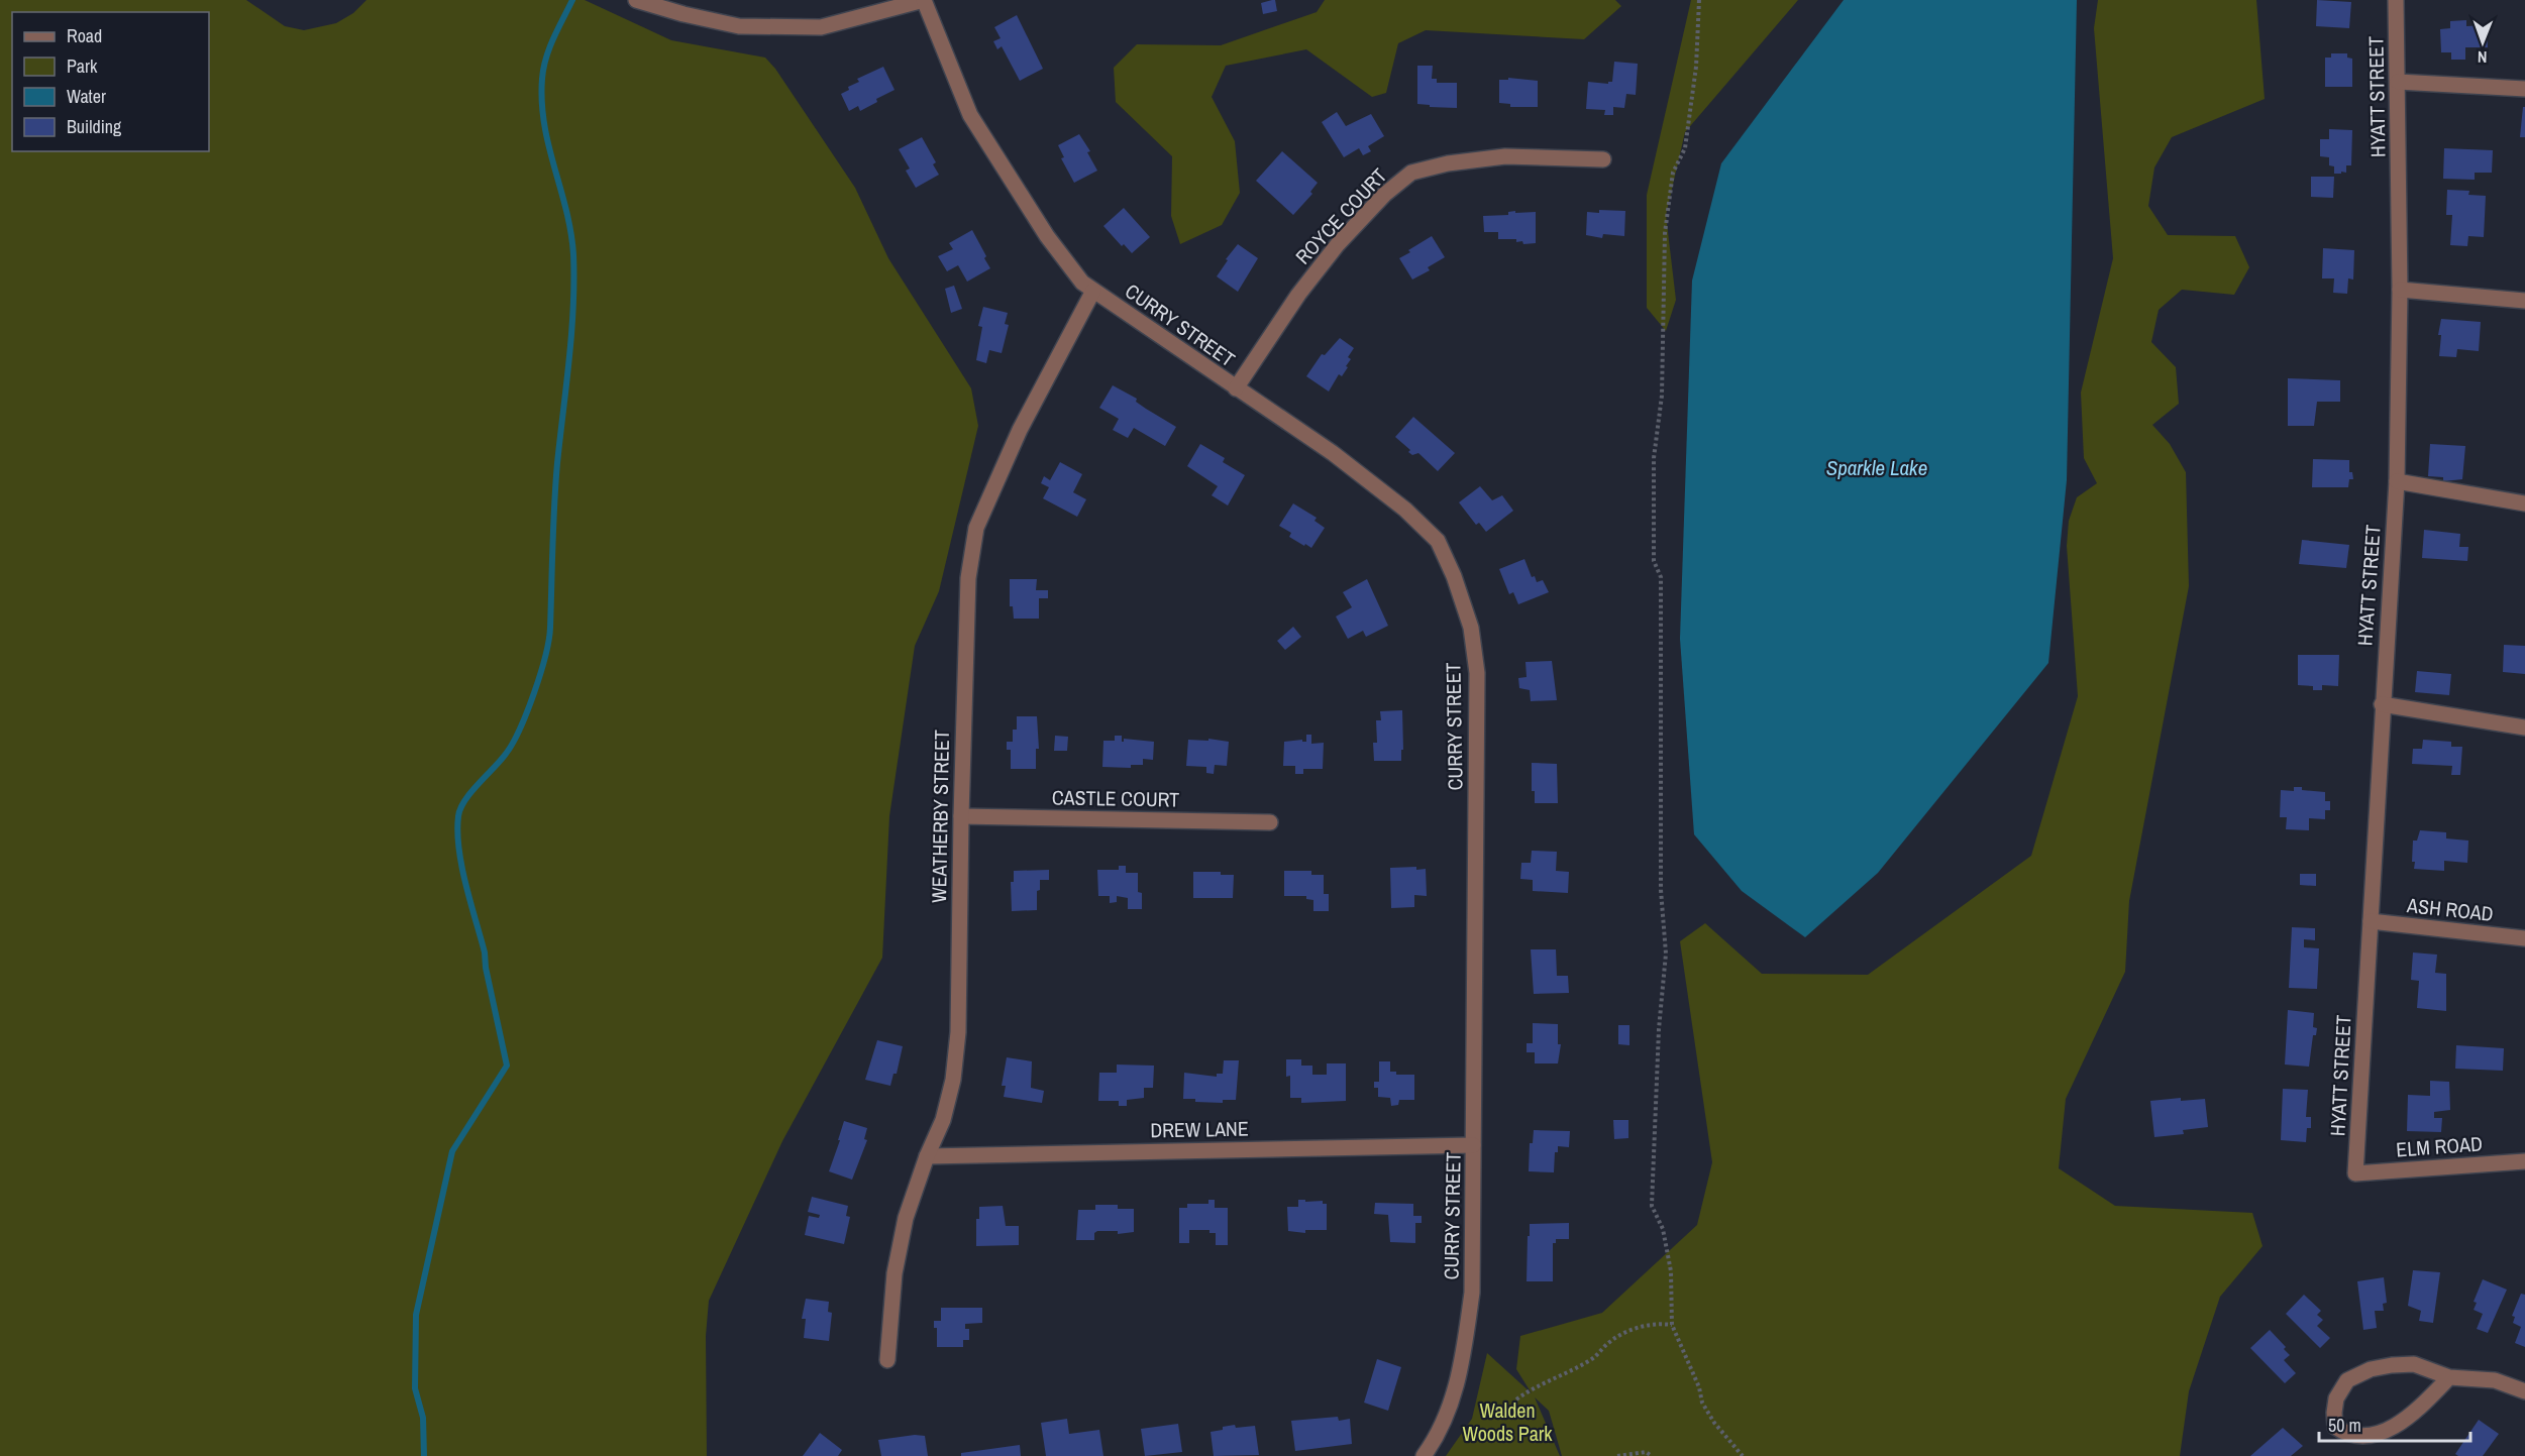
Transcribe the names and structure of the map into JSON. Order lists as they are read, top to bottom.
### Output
{
  "streets": {
    "street": [
      "HYATT STREET",
      "ROYCE COURT",
      "CURRY STREET",
      "CASTLE COURT",
      "WEATHERBY STREET",
      "ASH ROAD",
      "DREW LANE",
      "ELM ROAD"
    ]
  },
  "crossings": [
    ["HYATT STREET", "ASH ROAD"],
    ["HYATT STREET", "ELM ROAD"],
    ["ROYCE COURT", "CURRY STREET"],
    ["CURRY STREET", "WEATHERBY STREET"],
    ["CURRY STREET", "DREW LANE"],
    ["CASTLE COURT", "WEATHERBY STREET"],
    ["WEATHERBY STREET", "DREW LANE"]
  ],
  "water": ["Sparkle Lake"],
  "parks": ["Walden Woods Park"],
  "legend": [
    "Road",
    "Park",
    "Water",
    "Building"
  ],
  "scale_bar": "50 m",
  "north": "bottom"
}
